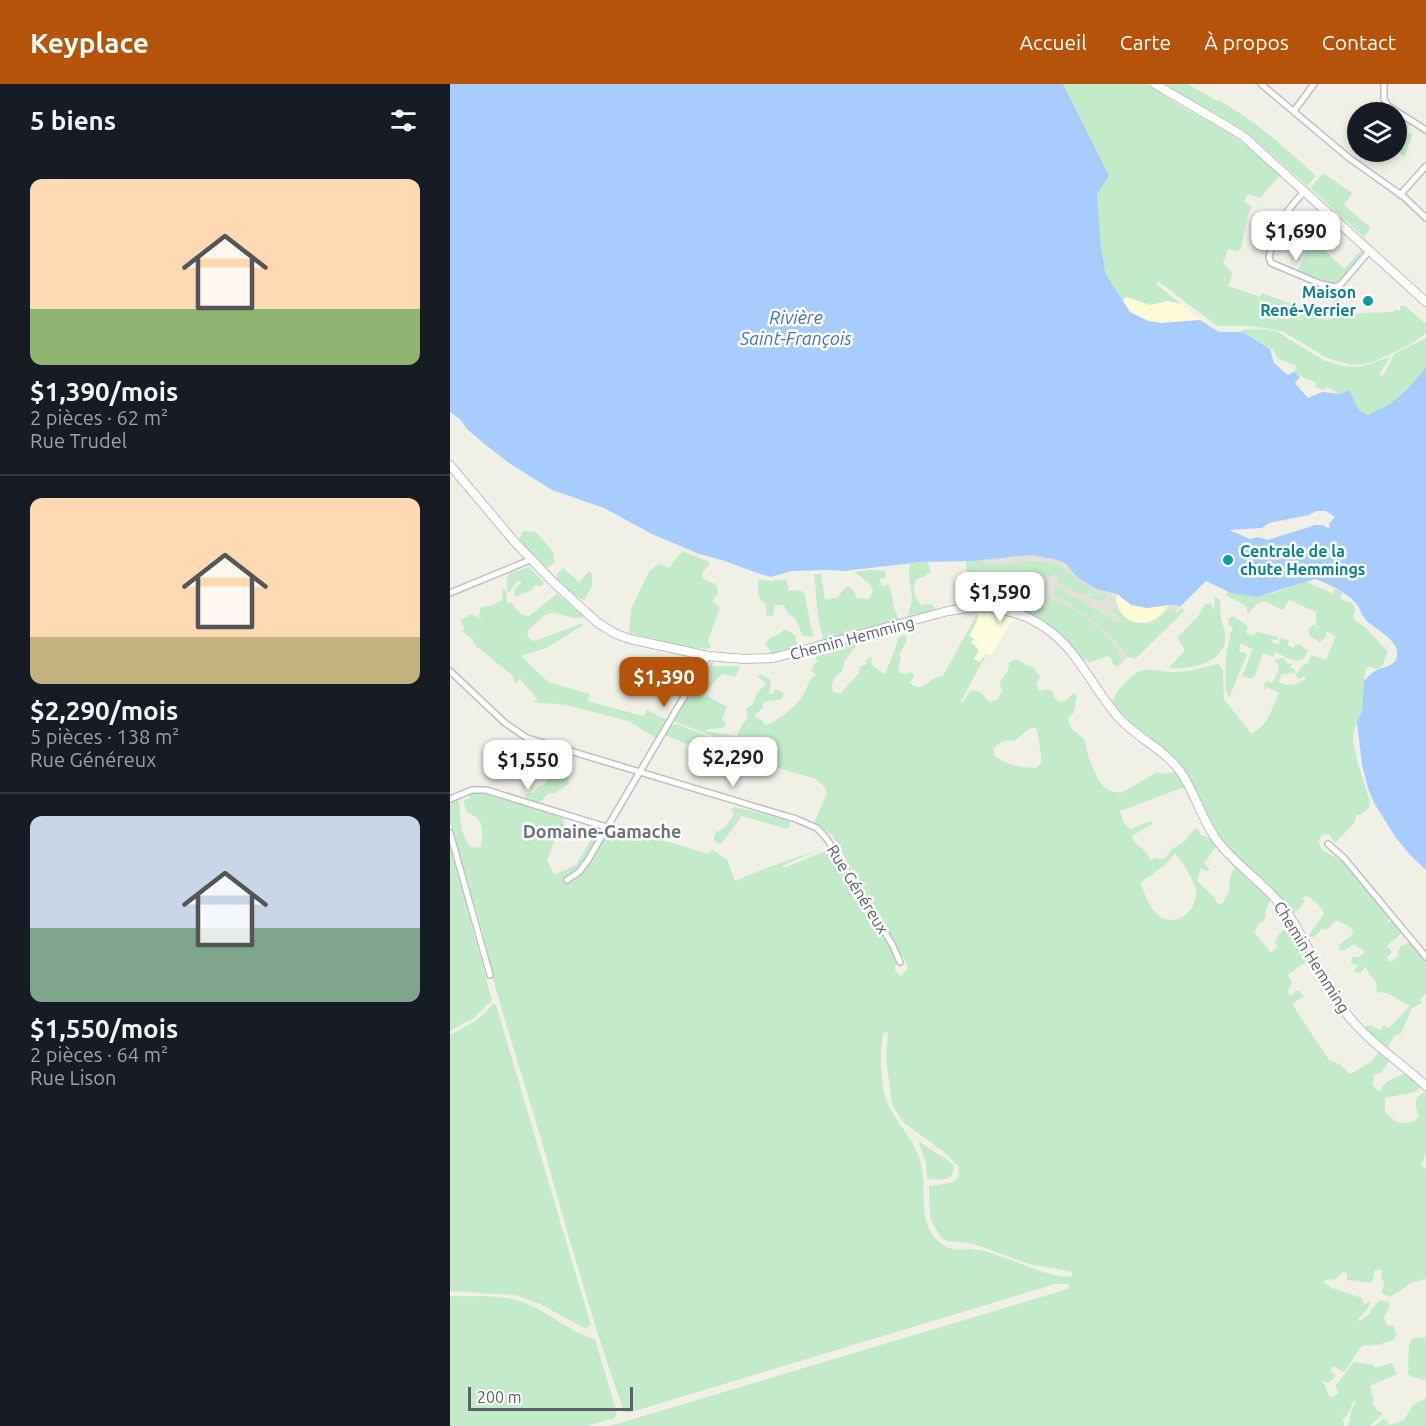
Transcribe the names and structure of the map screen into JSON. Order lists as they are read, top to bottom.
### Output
{
  "streets": {
    "street": ["Chemin Hemming", "Rue Généreux"]
  },
  "districts": ["Domaine-Gamache"],
  "water": ["Rivière Saint-François"],
  "places": ["Maison René-Verrier", "Centrale de la chute Hemmings"],
  "scale_bar": "200 m",
  "page": {
    "header": "Keyplace",
    "nav": [
      "Accueil",
      "Carte",
      "À propos",
      "Contact"
    ],
    "heading": "5 biens",
    "list": [
      {
        "name": "$1,390/mois",
        "note": "2 pièces · 62 m² · Rue Trudel"
      },
      {
        "name": "$2,290/mois",
        "note": "5 pièces · 138 m² · Rue Généreux"
      },
      {
        "name": "$1,550/mois",
        "note": "2 pièces · 64 m² · Rue Lison"
      }
    ],
    "price": [
      "$1,690",
      "$1,590",
      "$1,390",
      "$2,290",
      "$1,550"
    ],
    "scale": "200 m"
  }
}
